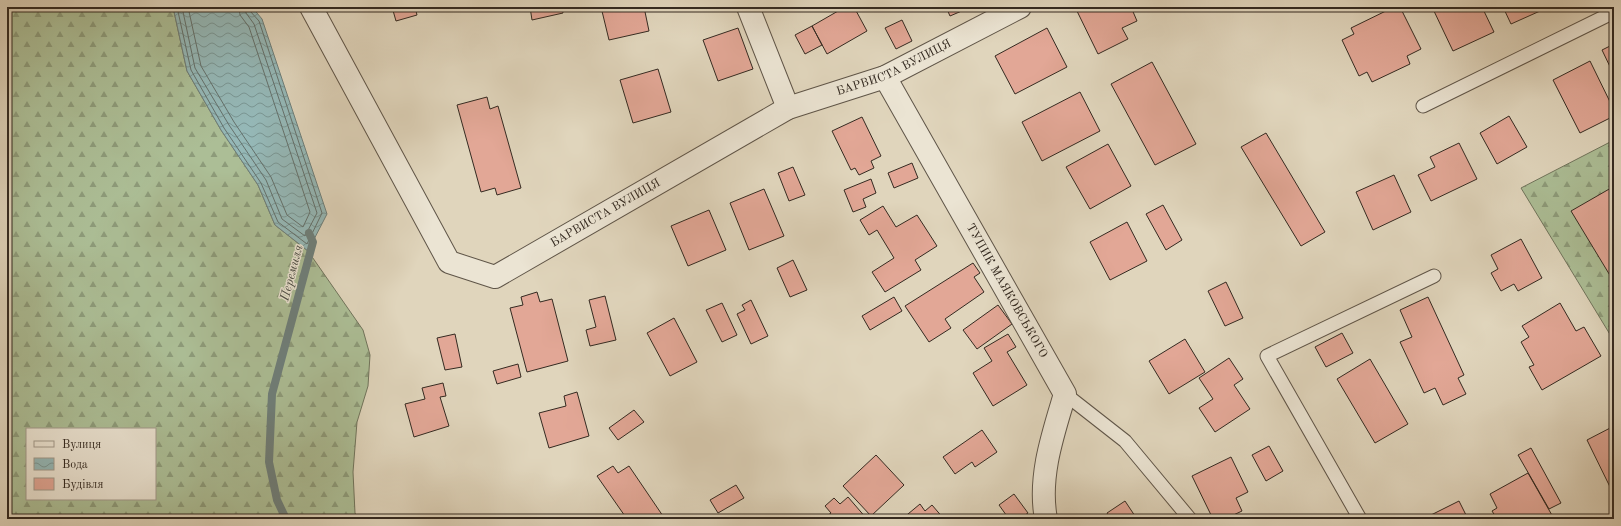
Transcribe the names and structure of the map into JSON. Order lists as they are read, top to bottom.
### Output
{
  "streets": {
    "street": ["БАРВИСТА ВУЛИЦЯ", "ТУПИК МАЯКОВСЬКОГО"]
  },
  "crossings": [
    ["БАРВИСТА ВУЛИЦЯ", "ТУПИК МАЯКОВСЬКОГО"]
  ],
  "water": ["Перемиля"],
  "legend": ["Вулиця", "Вода", "Будівля"]
}
